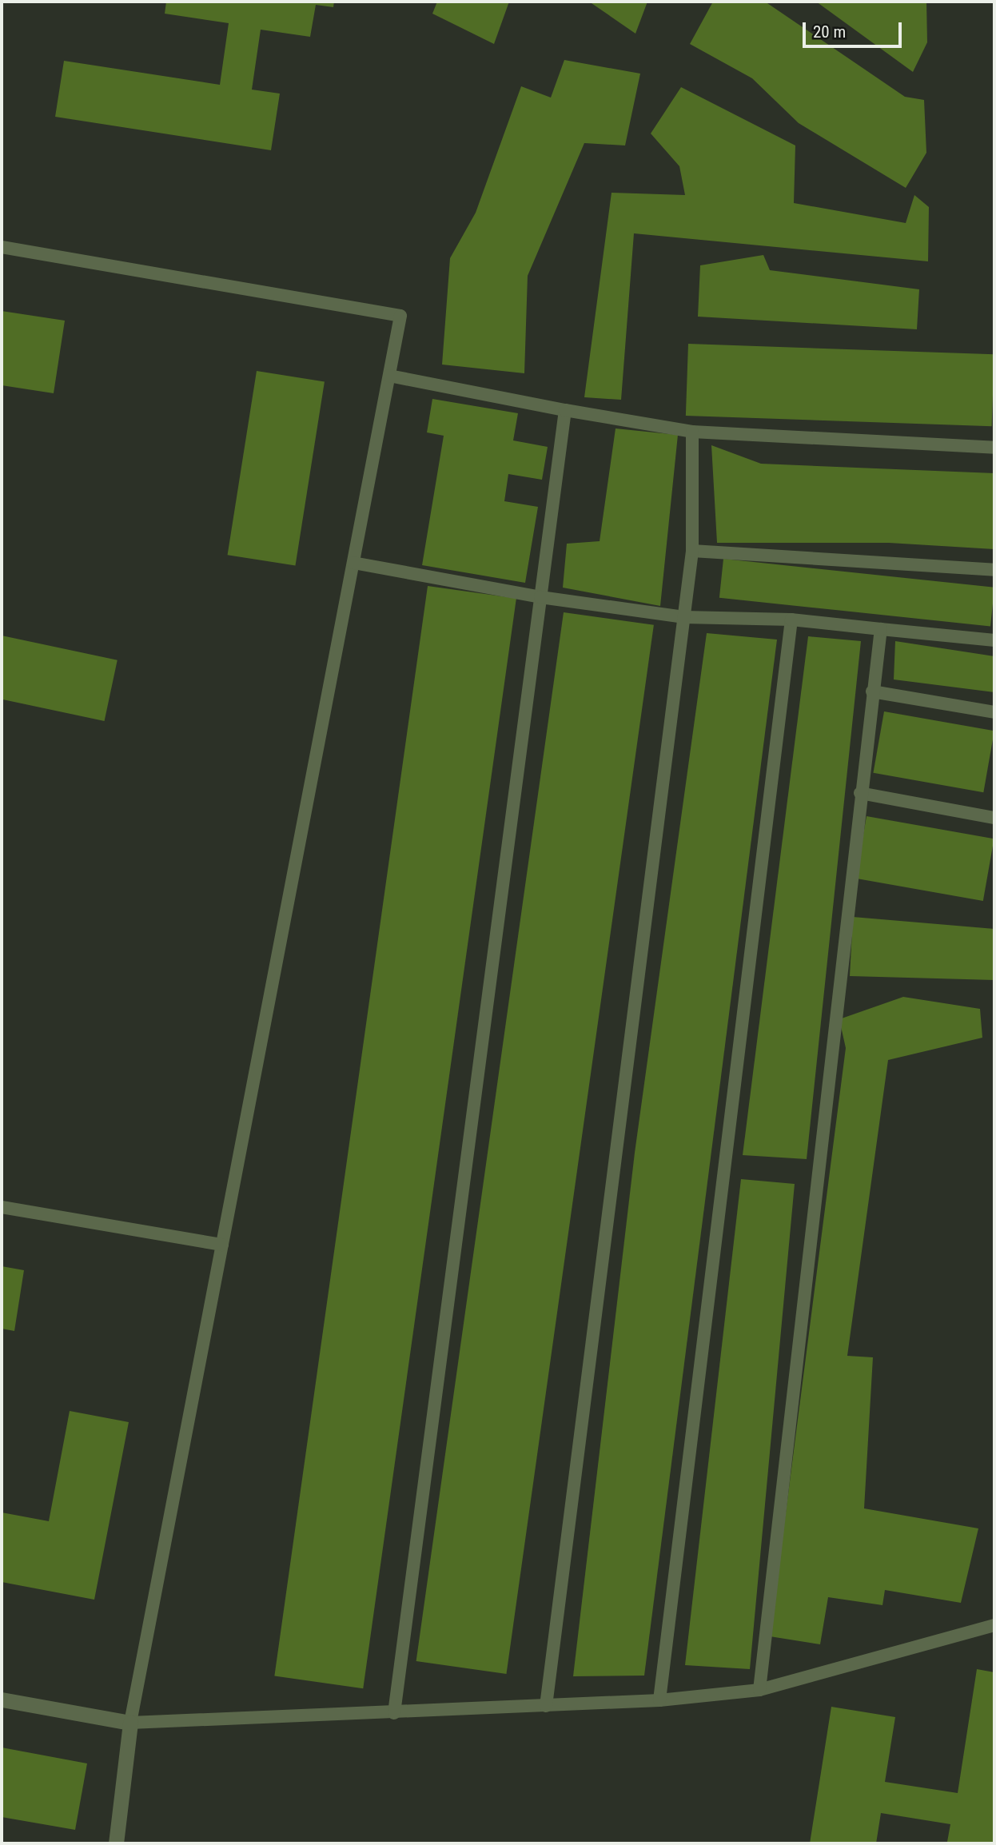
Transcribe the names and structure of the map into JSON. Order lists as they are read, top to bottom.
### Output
{
  "scale_bar": "20 m"
}
